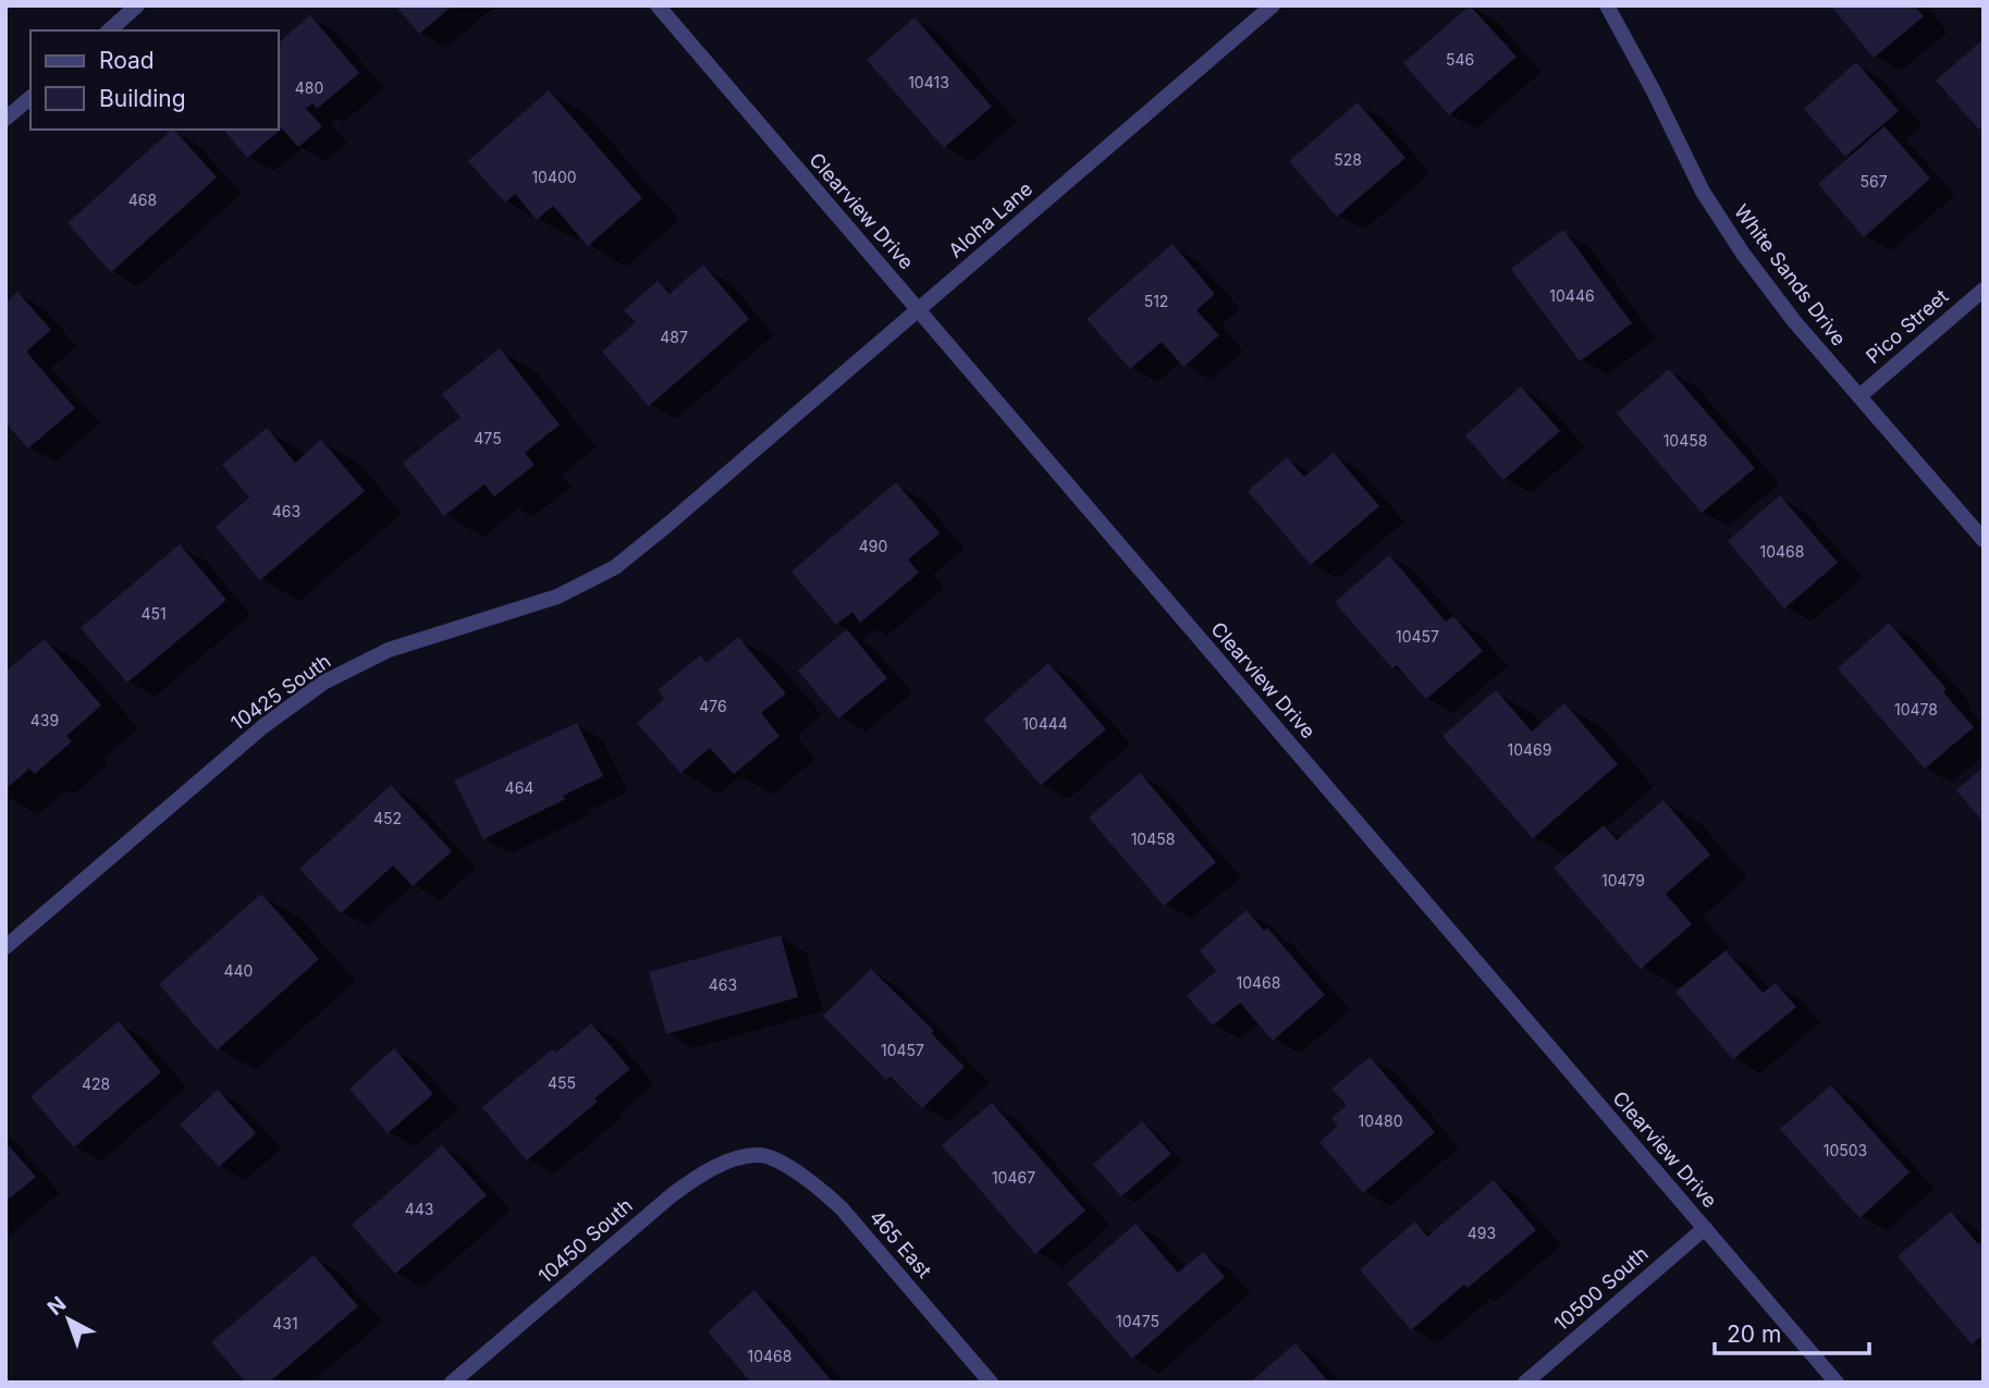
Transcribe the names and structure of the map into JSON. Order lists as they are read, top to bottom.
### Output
{
  "streets": {
    "street": [
      "Clearview Drive",
      "Aloha Lane",
      "White Sands Drive",
      "Pico Street",
      "10425 South",
      "10450 South",
      "465 East",
      "10500 South"
    ]
  },
  "crossings": [
    ["Clearview Drive", "Aloha Lane"],
    ["Clearview Drive", "10500 South"],
    ["Aloha Lane", "10425 South"],
    ["White Sands Drive", "Pico Street"],
    ["10450 South", "465 East"]
  ],
  "house_numbers": [
    "546",
    "10413",
    "480",
    "528",
    "10400",
    "567",
    "468",
    "10446",
    "512",
    "487",
    "475",
    "10458",
    "463",
    "490",
    "10468",
    "451",
    "10457",
    "476",
    "10478",
    "439",
    "10444",
    "10469",
    "464",
    "452",
    "10458",
    "10479",
    "440",
    "10468",
    "463",
    "10457",
    "455",
    "428",
    "10480",
    "10503",
    "10467",
    "443",
    "493",
    "10475",
    "431",
    "10468"
  ],
  "legend": ["Road", "Building"],
  "scale_bar": "20 m",
  "north": "top left"
}
